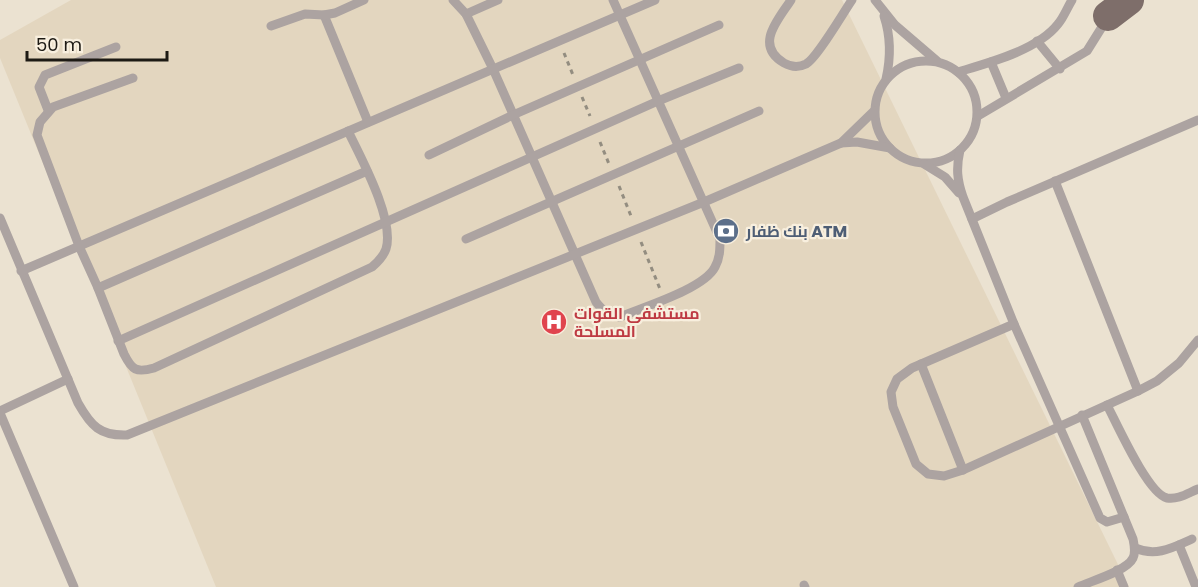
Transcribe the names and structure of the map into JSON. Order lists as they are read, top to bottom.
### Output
{
  "places": {
    "bank": ["بنك ظفار ATM"],
    "hospital": ["مستشفى القوات المسلحة"]
  },
  "scale_bar": "50 m"
}
